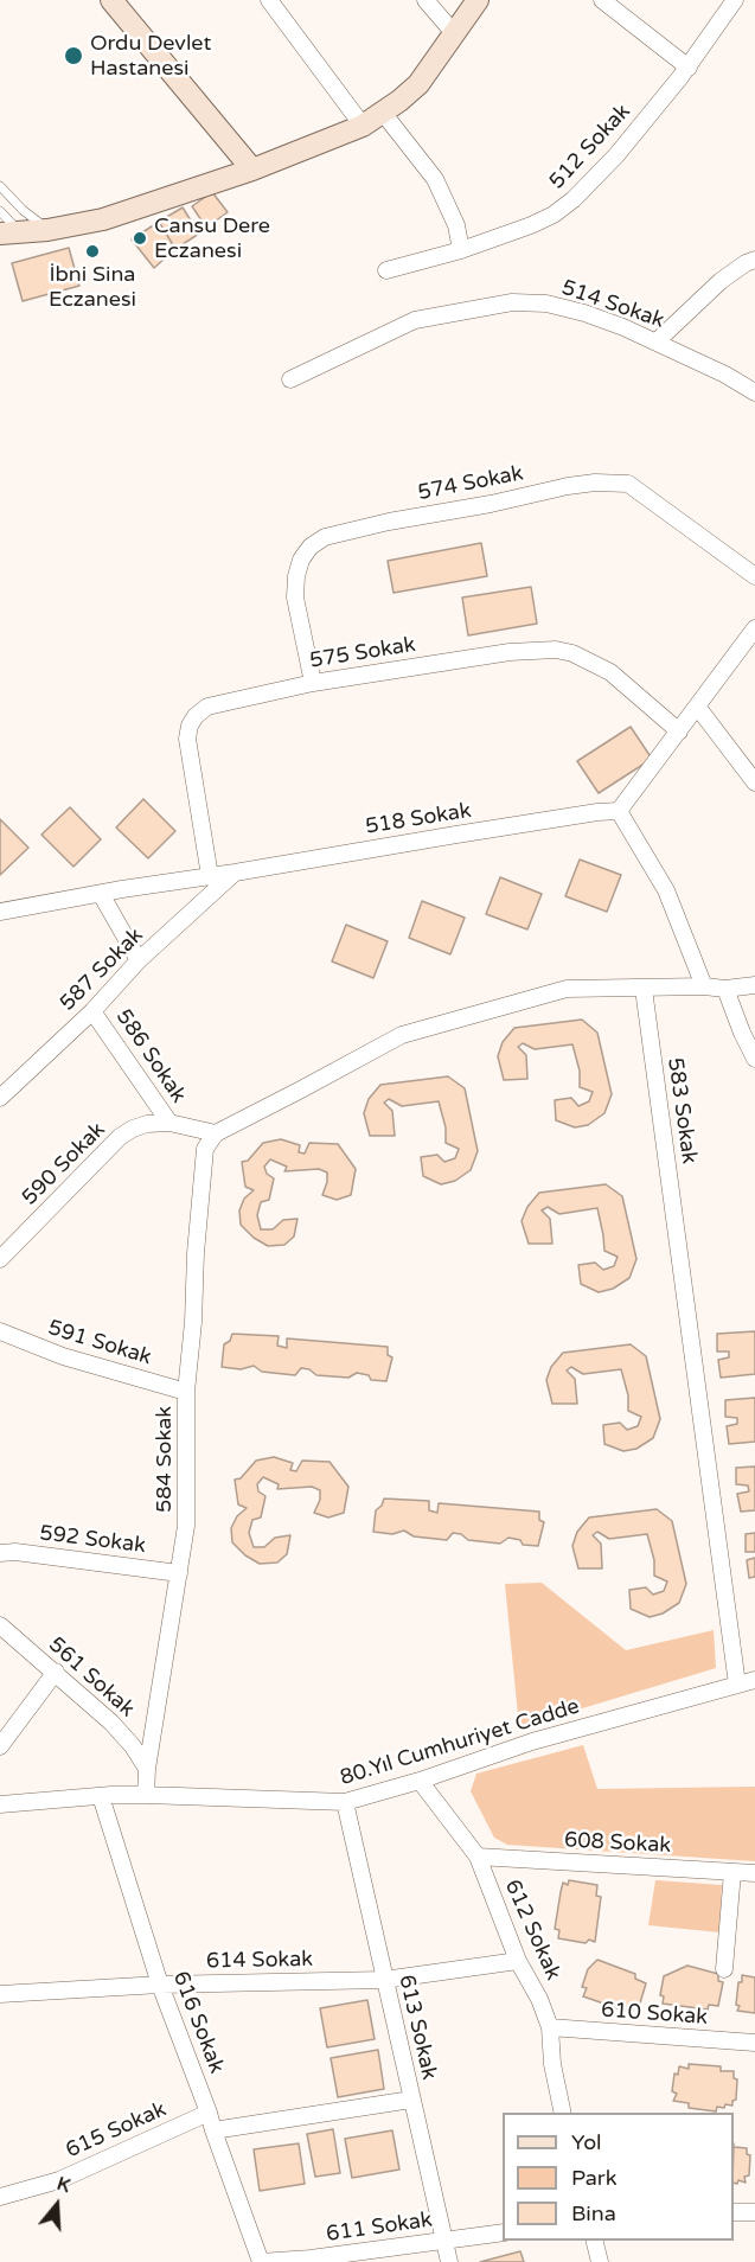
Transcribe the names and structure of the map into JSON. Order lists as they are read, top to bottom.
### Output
{
  "streets": {
    "street": [
      "512 Sokak",
      "514 Sokak",
      "574 Sokak",
      "575 Sokak",
      "518 Sokak",
      "587 Sokak",
      "586 Sokak",
      "583 Sokak",
      "590 Sokak",
      "591 Sokak",
      "584 Sokak",
      "592 Sokak",
      "561 Sokak",
      "80.Yıl Cumhuriyet Cadde",
      "608 Sokak",
      "612 Sokak",
      "614 Sokak",
      "610 Sokak",
      "616 Sokak",
      "613 Sokak",
      "615 Sokak",
      "611 Sokak"
    ]
  },
  "crossings": [
    ["574 Sokak", "575 Sokak"],
    ["575 Sokak", "518 Sokak"],
    ["518 Sokak", "587 Sokak"],
    ["587 Sokak", "586 Sokak"],
    ["586 Sokak", "590 Sokak"],
    ["586 Sokak", "584 Sokak"],
    ["583 Sokak", "80.Yıl Cumhuriyet Cadde"],
    ["591 Sokak", "584 Sokak"],
    ["584 Sokak", "592 Sokak"],
    ["584 Sokak", "561 Sokak"],
    ["584 Sokak", "80.Yıl Cumhuriyet Cadde"],
    ["80.Yıl Cumhuriyet Cadde", "612 Sokak"],
    ["80.Yıl Cumhuriyet Cadde", "616 Sokak"],
    ["80.Yıl Cumhuriyet Cadde", "613 Sokak"],
    ["608 Sokak", "612 Sokak"],
    ["612 Sokak", "614 Sokak"],
    ["612 Sokak", "610 Sokak"],
    ["614 Sokak", "616 Sokak"],
    ["614 Sokak", "613 Sokak"],
    ["616 Sokak", "615 Sokak"],
    ["616 Sokak", "611 Sokak"],
    ["613 Sokak", "611 Sokak"]
  ],
  "places": ["Ordu Devlet Hastanesi", "Cansu Dere Eczanesi", "İbni Sina Eczanesi"],
  "legend": ["Yol", "Park", "Bina"],
  "north": "top"
}
